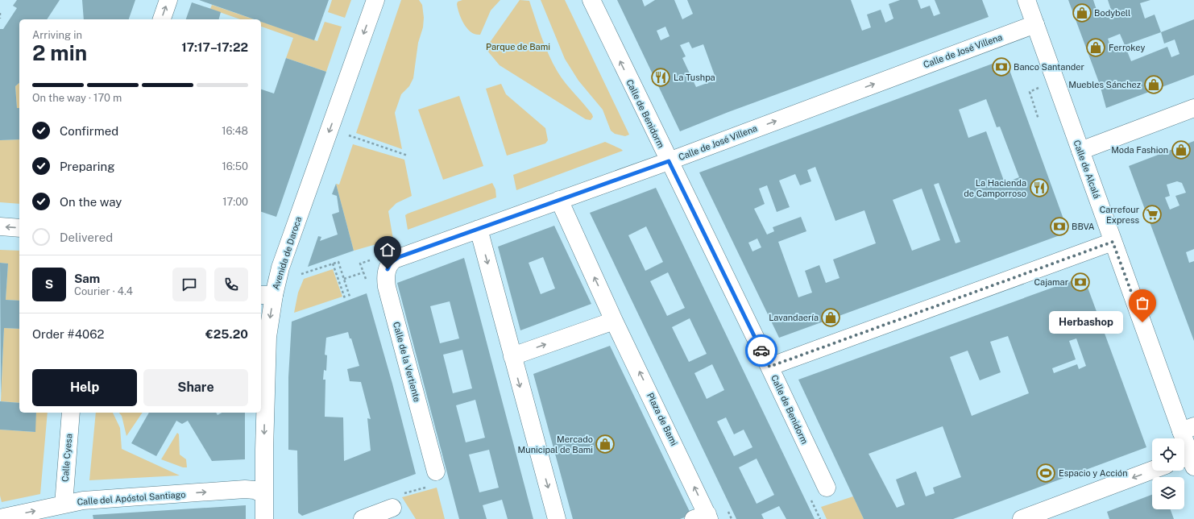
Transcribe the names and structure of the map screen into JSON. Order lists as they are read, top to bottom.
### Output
{
  "streets": {
    "street": [
      "Calle de José Villena",
      "Calle de Benidorm",
      "Calle de Alcalá",
      "Avenida de Daroca",
      "Calle de la Vertiente",
      "Plaza de Bami",
      "Calle Cyesa",
      "Calle del Apóstol Santiago"
    ]
  },
  "crossings": [
    ["Calle de José Villena", "Calle de Benidorm"],
    ["Calle de José Villena", "Calle de Alcalá"],
    ["Calle de José Villena", "Calle de la Vertiente"],
    ["Calle de José Villena", "Plaza de Bami"],
    ["Avenida de Daroca", "Calle del Apóstol Santiago"],
    ["Calle Cyesa", "Calle del Apóstol Santiago"]
  ],
  "one_way": ["Calle de José Villena", "Avenida de Daroca", "Calle del Apóstol Santiago"],
  "parks": ["Parque de Bami"],
  "places": {
    "shop": [
      "Bodybell",
      "Ferrokey",
      "Muebles Sánchez",
      "Moda Fashion",
      "Lavandaería",
      "Mercado Municipal de Bami"
    ],
    "bank": ["Banco Santander", "BBVA", "Cajamar"],
    "restaurant": ["La Tushpa", "La Hacienda de Camporroso"],
    "supermarket": ["Carrefour Express"],
    "other": ["Herbashop"],
    "sports": ["Espacio y Acción"]
  },
  "page": {
    "heading": ["2 min", "Arriving in", "17:17–17:22"],
    "panel": [
      "Sam",
      "Courier · 4.4",
      "Order #4062",
      "€25.20"
    ],
    "bar": "On the way · 170 m",
    "list": [
      ["Confirmed", "16:48"],
      ["Preparing", "16:50"],
      ["On the way", "17:00"],
      "Delivered"
    ],
    "round": "S",
    "bubble": "Herbashop",
    "buttons": ["Help", "Share"]
  }
}
